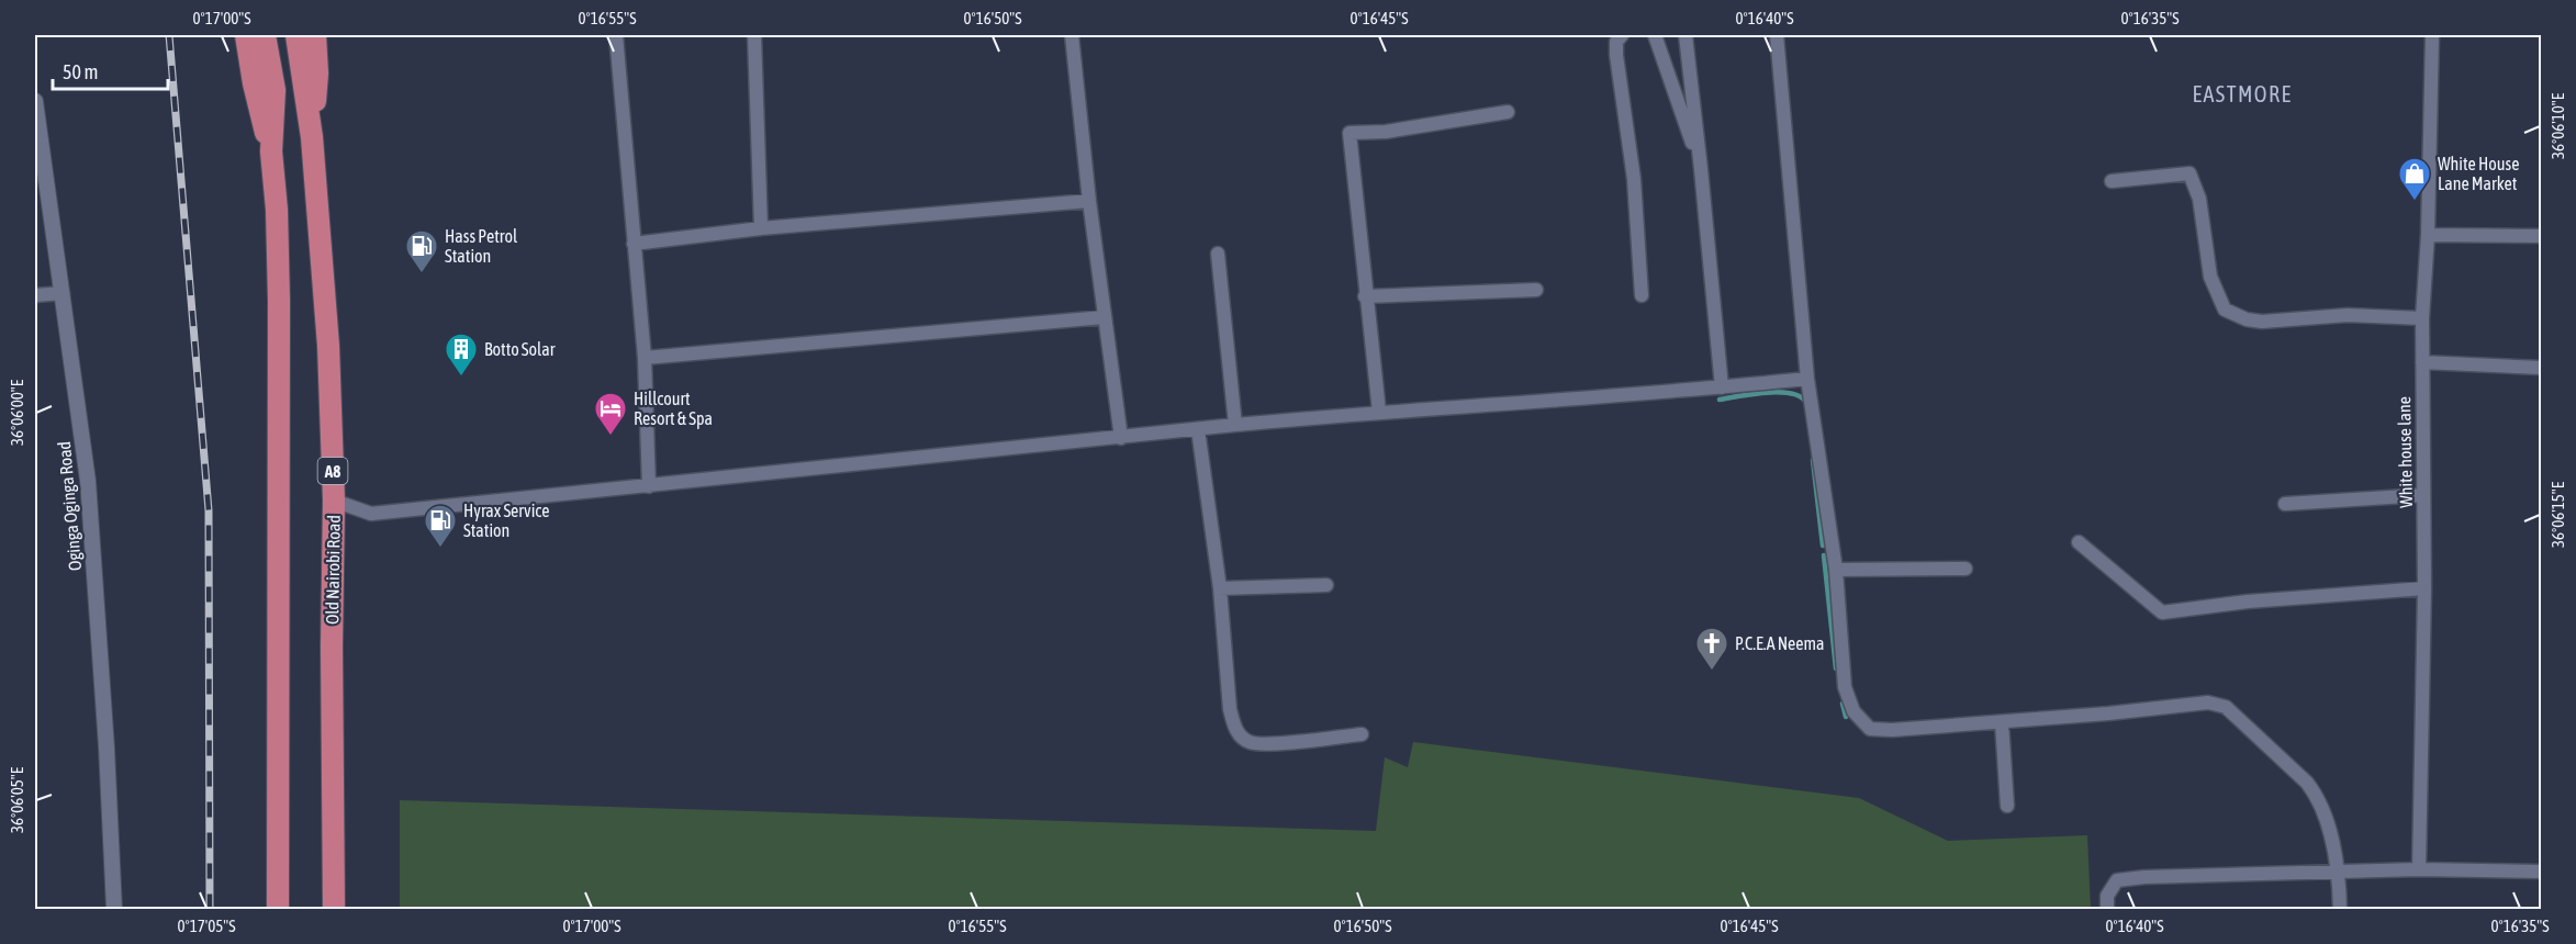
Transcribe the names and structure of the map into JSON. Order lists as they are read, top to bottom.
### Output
{
  "streets": {
    "highway": ["A8", "Old Nairobi Road"],
    "street": ["White house lane", "Oginga Oginga Road"]
  },
  "districts": ["EASTMORE"],
  "places": {
    "shop": ["White House Lane Market"],
    "fuel station": ["Hass Petrol Station", "Hyrax Service Station"],
    "building": ["Botto Solar"],
    "hotel": ["Hillcourt Resort & Spa"],
    "church": ["P.C.E.A Neema"]
  },
  "scale_bar": "50 m",
  "coordinates": [
    "0°17'00\"S",
    "0°16'55\"S",
    "0°16'50\"S",
    "0°16'45\"S",
    "0°16'40\"S",
    "0°16'35\"S",
    "36°06'10\"E",
    "36°06'00\"E",
    "36°06'15\"E",
    "36°06'05\"E",
    "0°17'05\"S"
  ]
}
